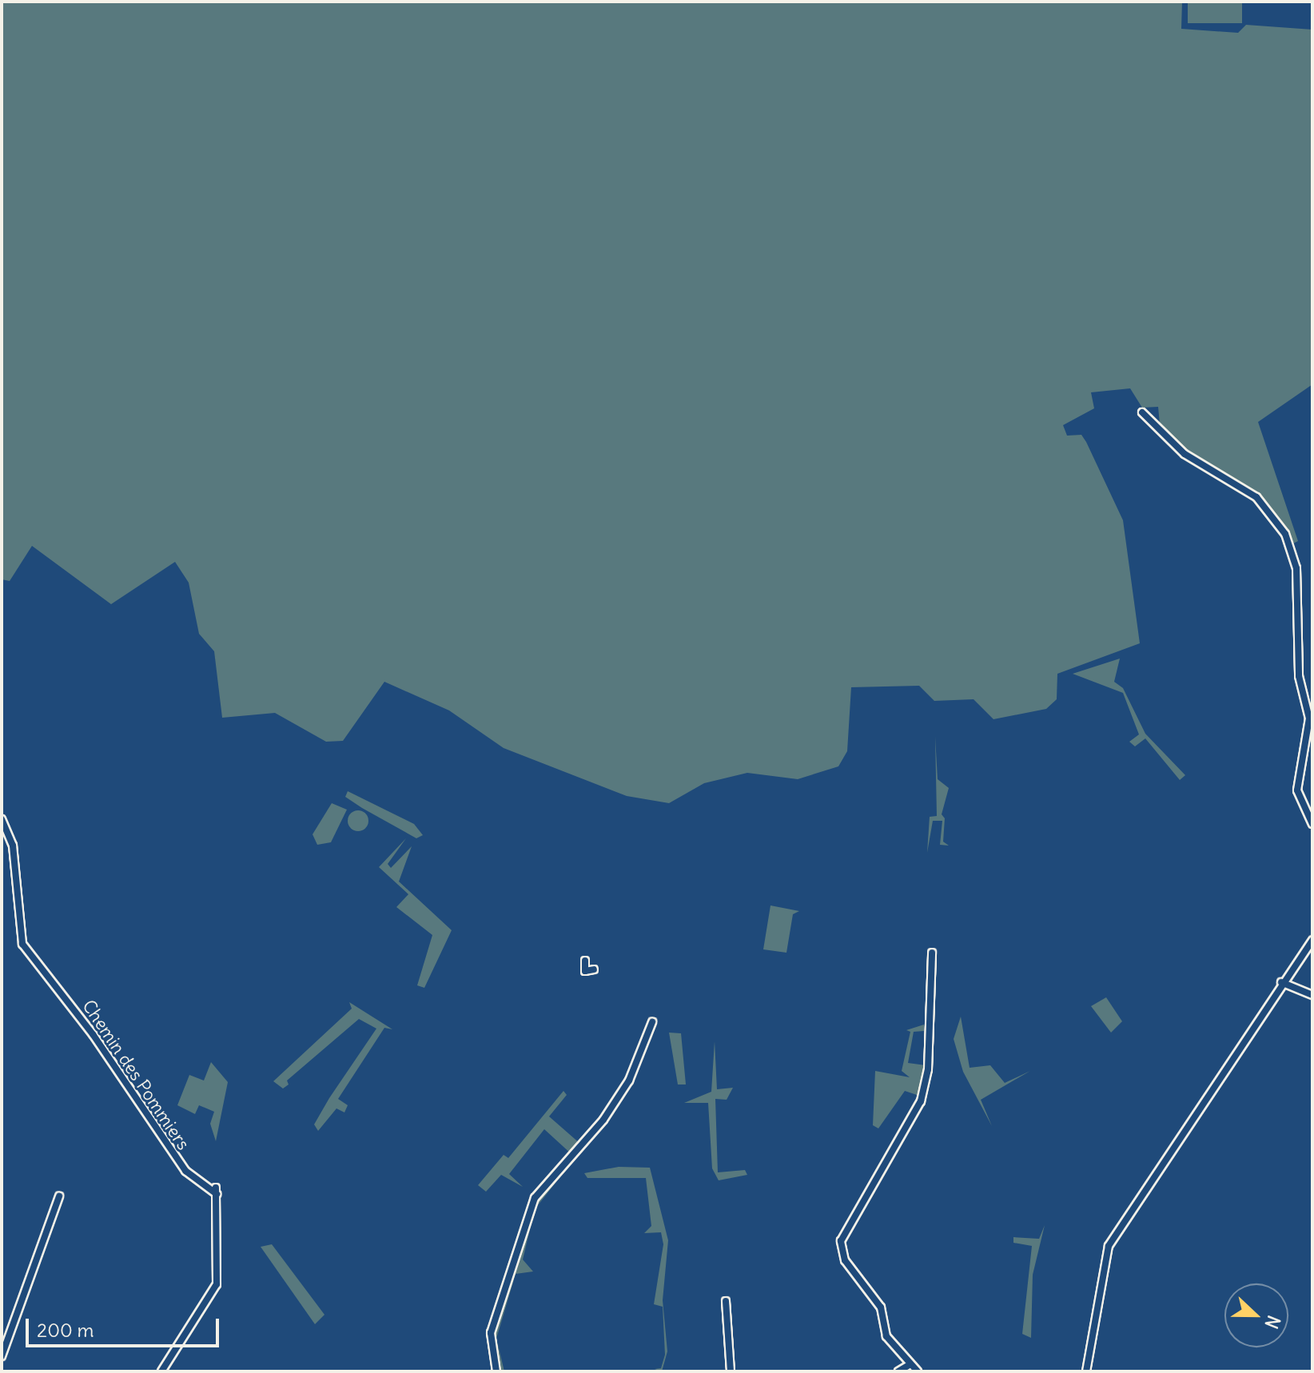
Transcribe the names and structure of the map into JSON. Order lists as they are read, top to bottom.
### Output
{
  "streets": {
    "street": ["Chemin des Pommiers"]
  },
  "scale_bar": "200 m",
  "north": "right"
}
